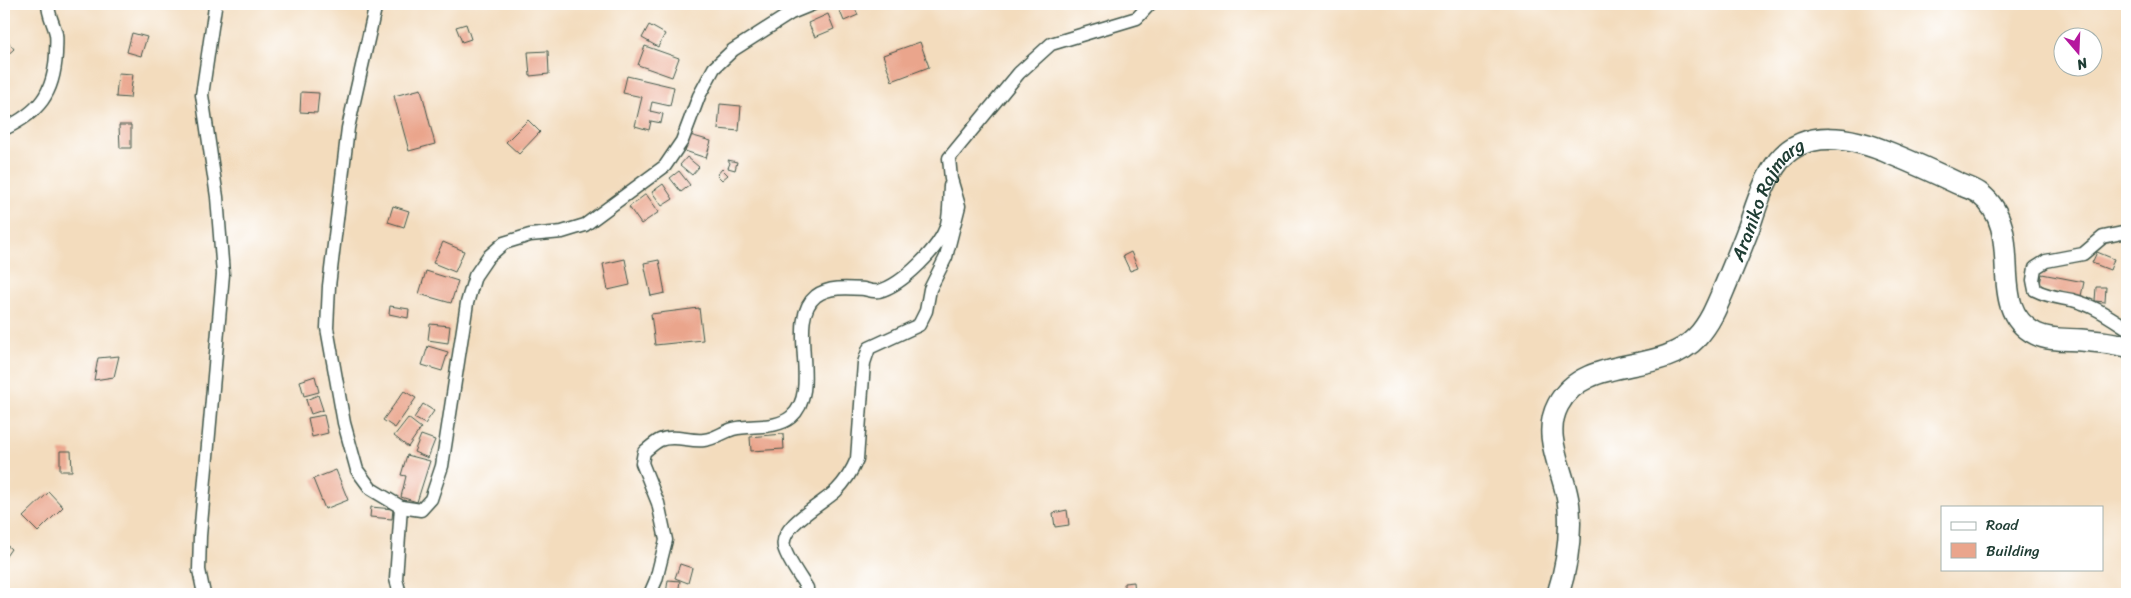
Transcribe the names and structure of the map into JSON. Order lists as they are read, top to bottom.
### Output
{
  "streets": {
    "highway": ["Araniko Rajmarg"]
  },
  "legend": ["Road", "Building"],
  "north": "bottom"
}
